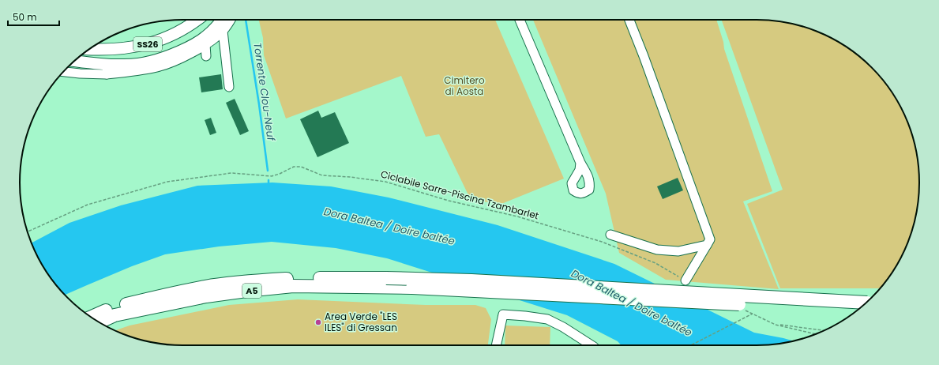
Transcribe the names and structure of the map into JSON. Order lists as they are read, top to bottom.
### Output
{
  "streets": {
    "highway": ["A5"],
    "main road": ["SS26"],
    "path": ["Ciclabile Sarre-Piscina Tzambarlet"]
  },
  "water": ["Torrente Clou-Neuf", "Dora Baltea / Doire baltée"],
  "parks": ["Cimitero di Aosta"],
  "places": ["Area Verde \"LES ILES\" di Gressan"],
  "scale_bar": "50 m"
}
